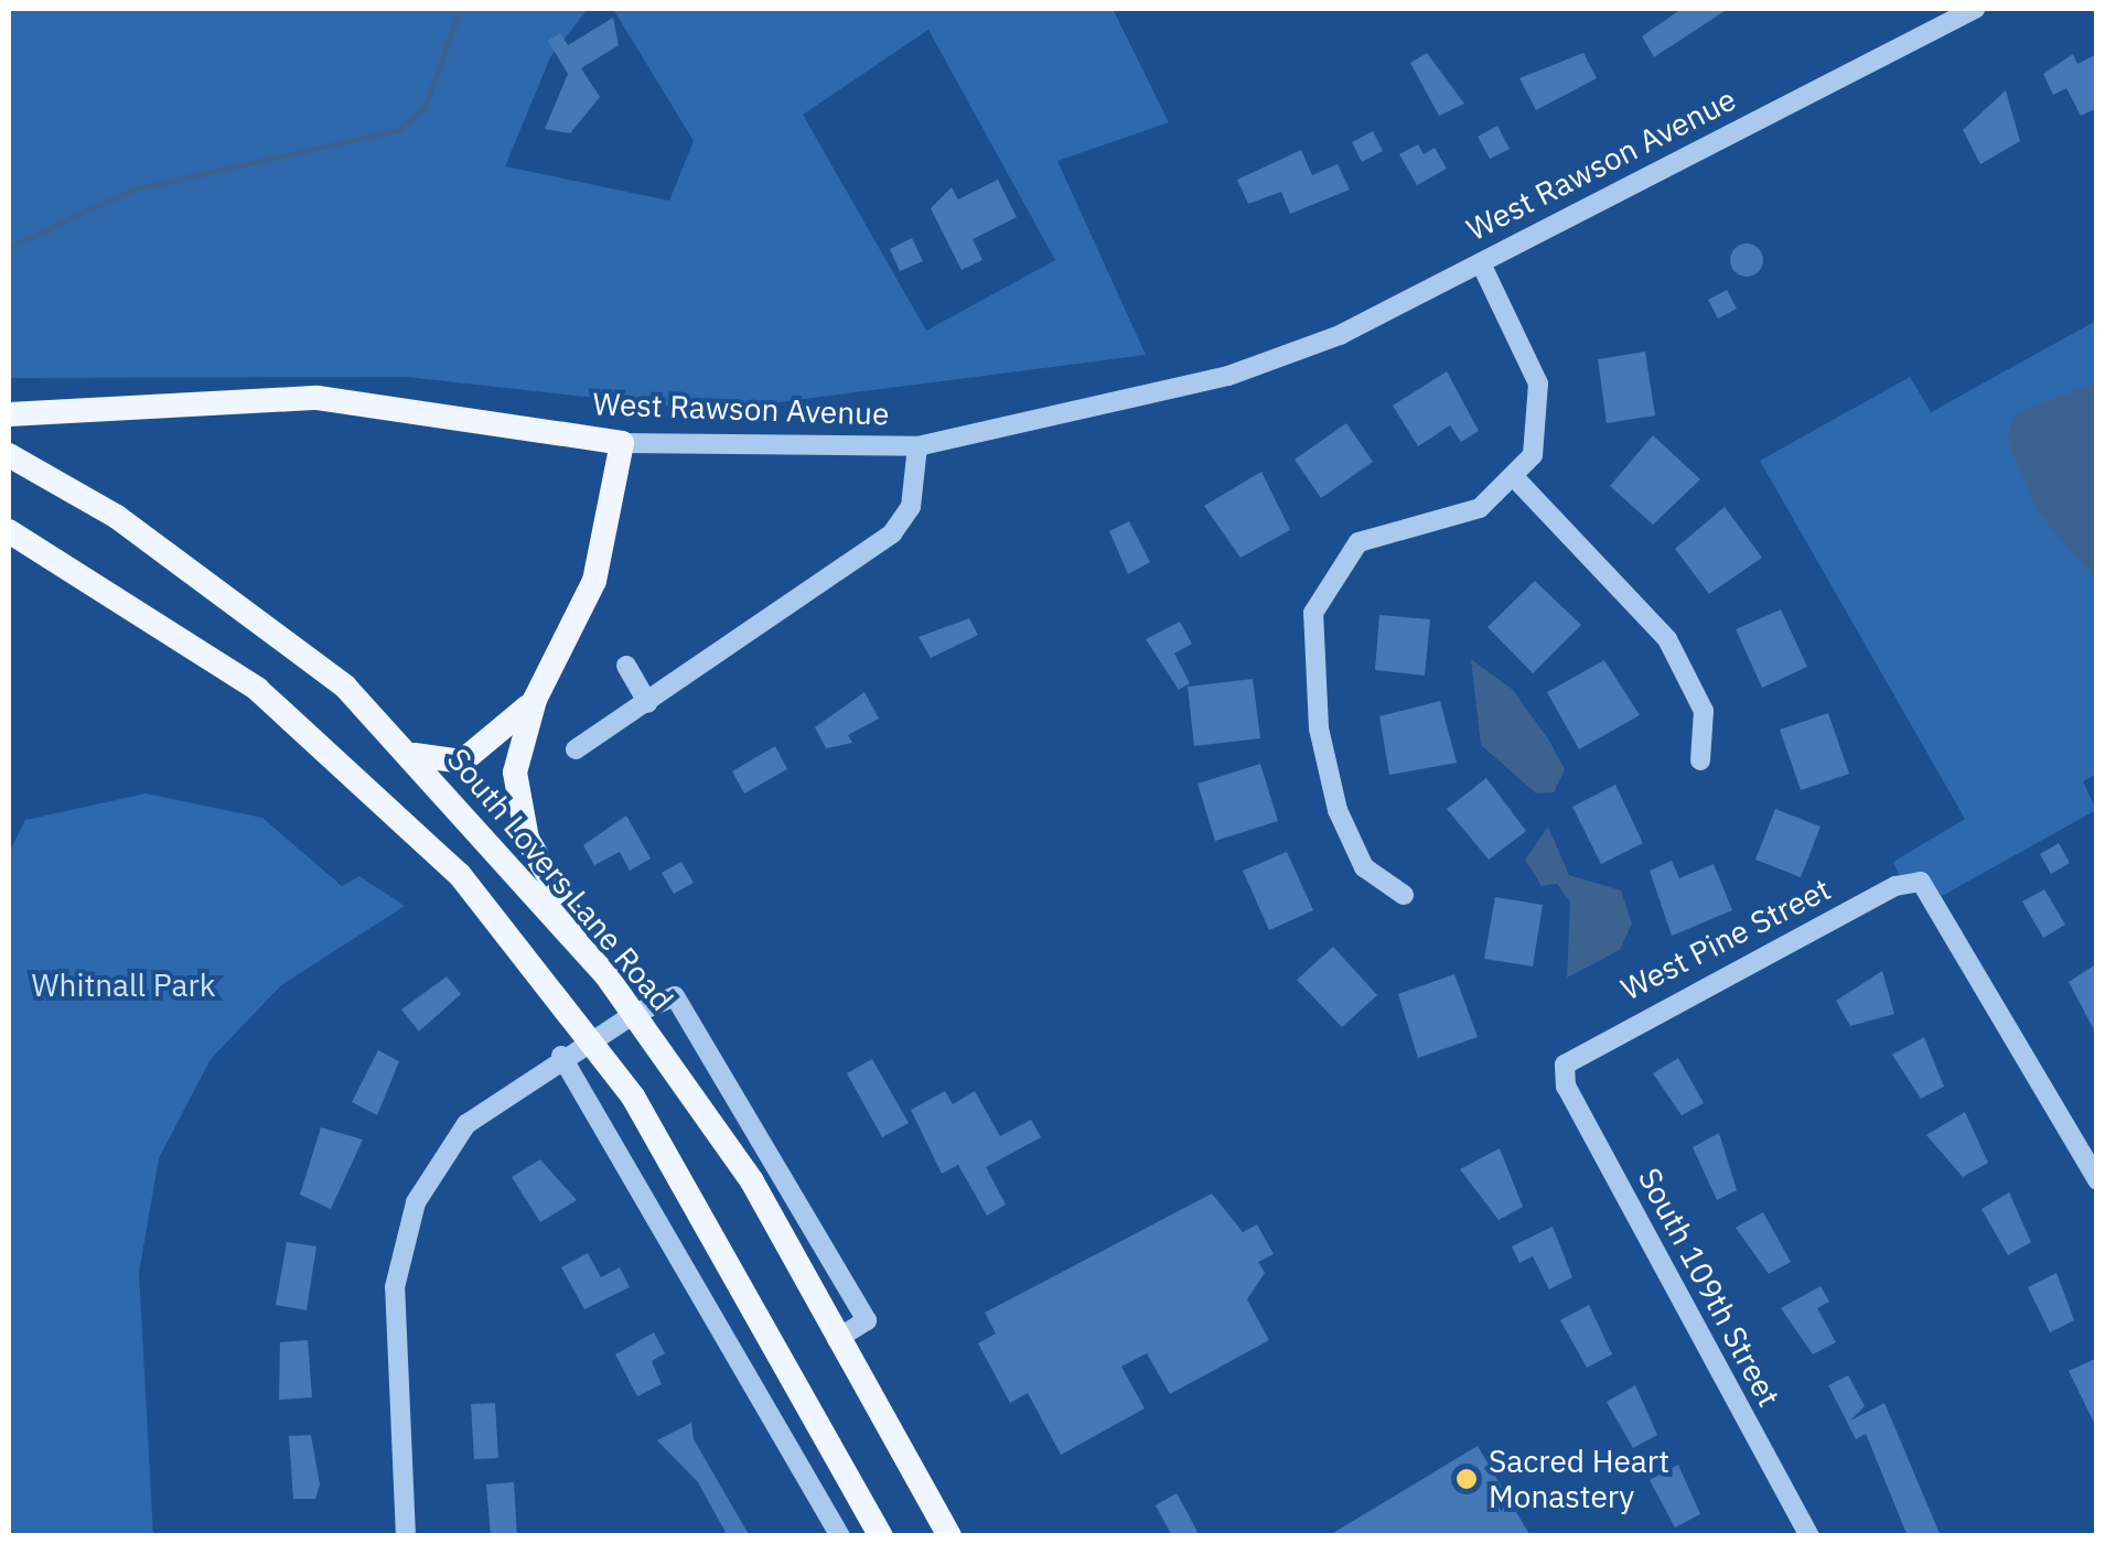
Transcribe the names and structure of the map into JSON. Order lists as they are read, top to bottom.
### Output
{
  "streets": {
    "main road": ["West Rawson Avenue", "South Lovers Lane Road"],
    "street": ["West Pine Street", "South 109th Street"]
  },
  "crossings": [
    ["West Pine Street", "South 109th Street"]
  ],
  "parks": ["Whitnall Park"],
  "places": ["Sacred Heart Monastery"]
}
